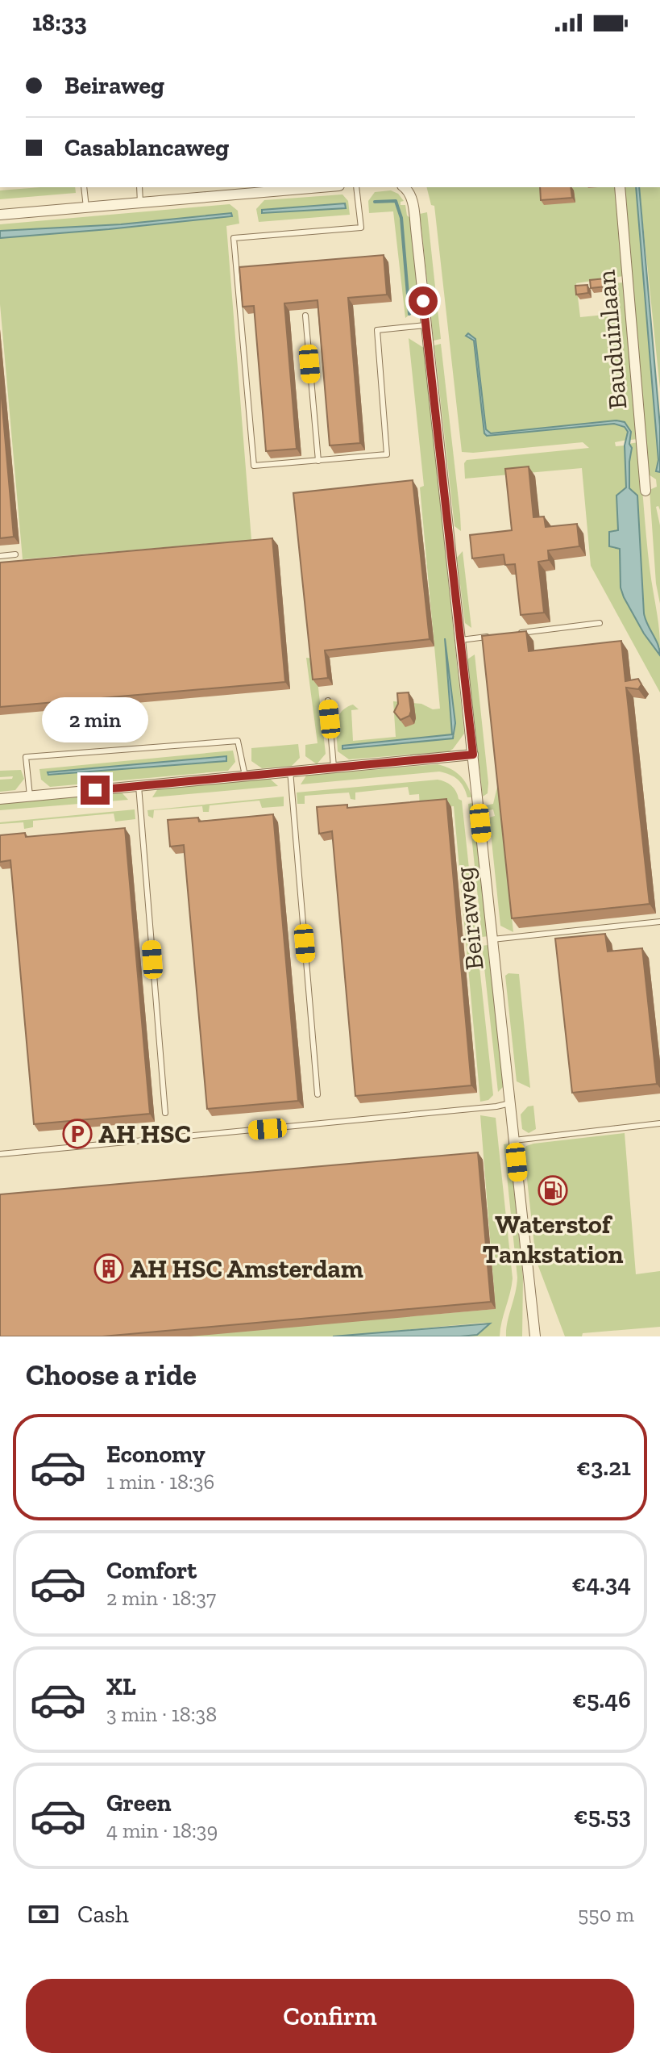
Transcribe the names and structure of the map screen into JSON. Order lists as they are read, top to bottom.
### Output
{
  "streets": {
    "street": ["Bauduinlaan", "Beiraweg"]
  },
  "places": {
    "parking": ["AH HSC"],
    "fuel station": ["Waterstof Tankstation"],
    "building": ["AH HSC Amsterdam"]
  },
  "page": {
    "status": "18:33",
    "banner": ["Beiraweg", "Casablancaweg"],
    "bubble": "2 min",
    "heading": "Choose a ride",
    "list": [
      {
        "name": "Economy",
        "note": "1 min · 18:36",
        "value": "€3.21"
      },
      {
        "name": "Comfort",
        "note": "2 min · 18:37",
        "value": "€4.34"
      },
      {
        "name": "XL",
        "note": "3 min · 18:38",
        "value": "€5.46"
      },
      {
        "name": "Green",
        "note": "4 min · 18:39",
        "value": "€5.53"
      }
    ],
    "pay": ["Cash", "550 m"],
    "buttons": "Confirm"
  }
}
